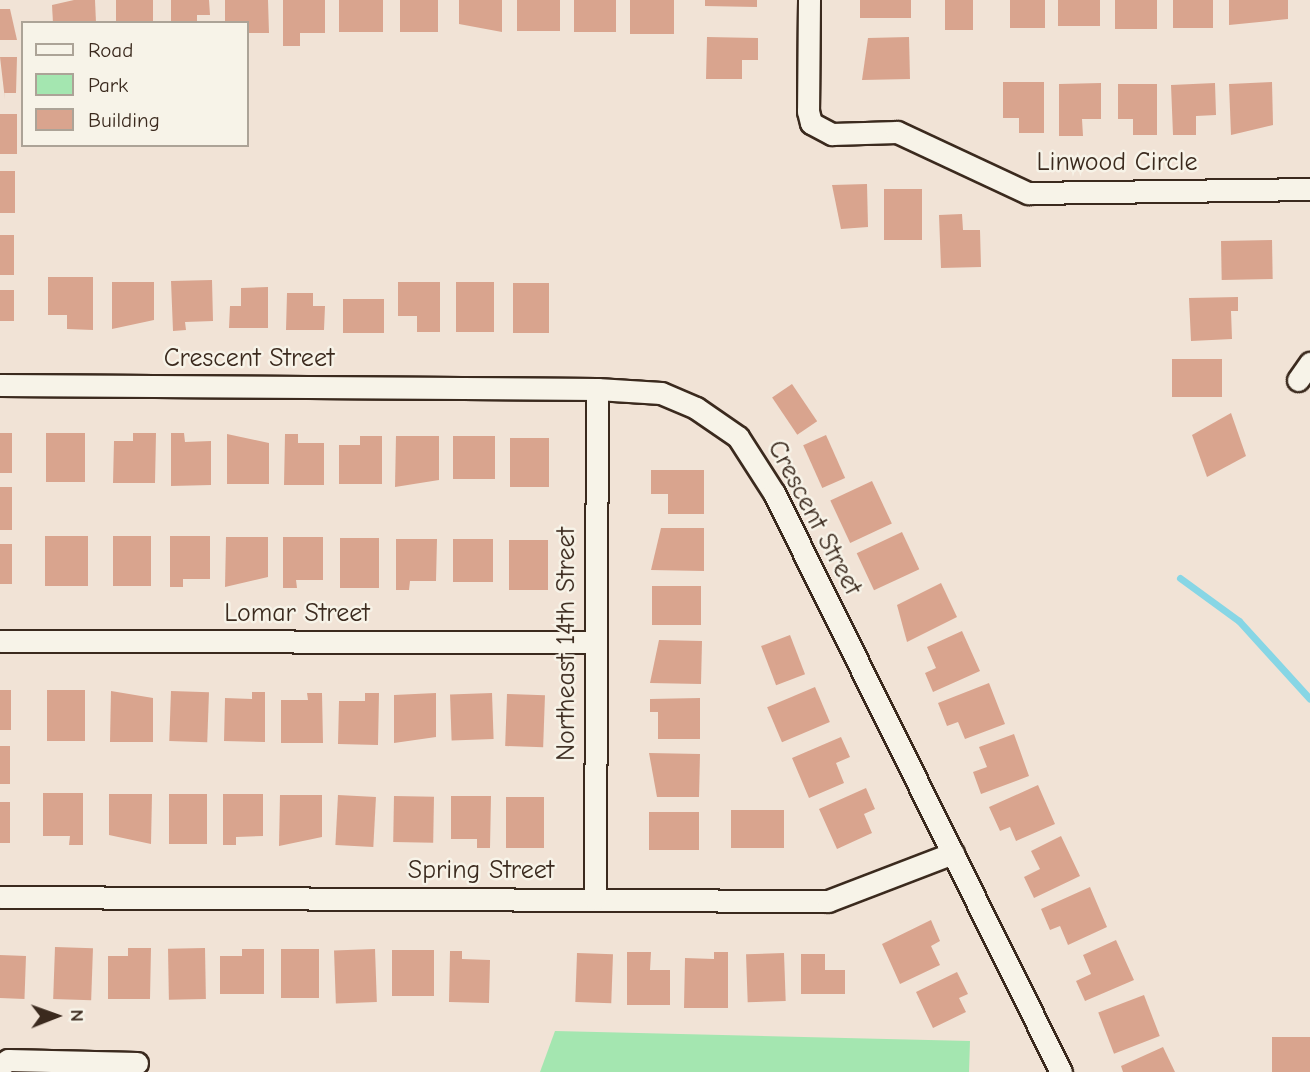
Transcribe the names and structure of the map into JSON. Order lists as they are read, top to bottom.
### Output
{
  "streets": {
    "street": [
      "Linwood Circle",
      "Crescent Street",
      "Lomar Street",
      "Northeast 14th Street",
      "Spring Street"
    ]
  },
  "crossings": [
    ["Crescent Street", "Northeast 14th Street"],
    ["Crescent Street", "Spring Street"],
    ["Lomar Street", "Northeast 14th Street"],
    ["Northeast 14th Street", "Spring Street"]
  ],
  "legend": ["Road", "Park", "Building"],
  "north": "right"
}
